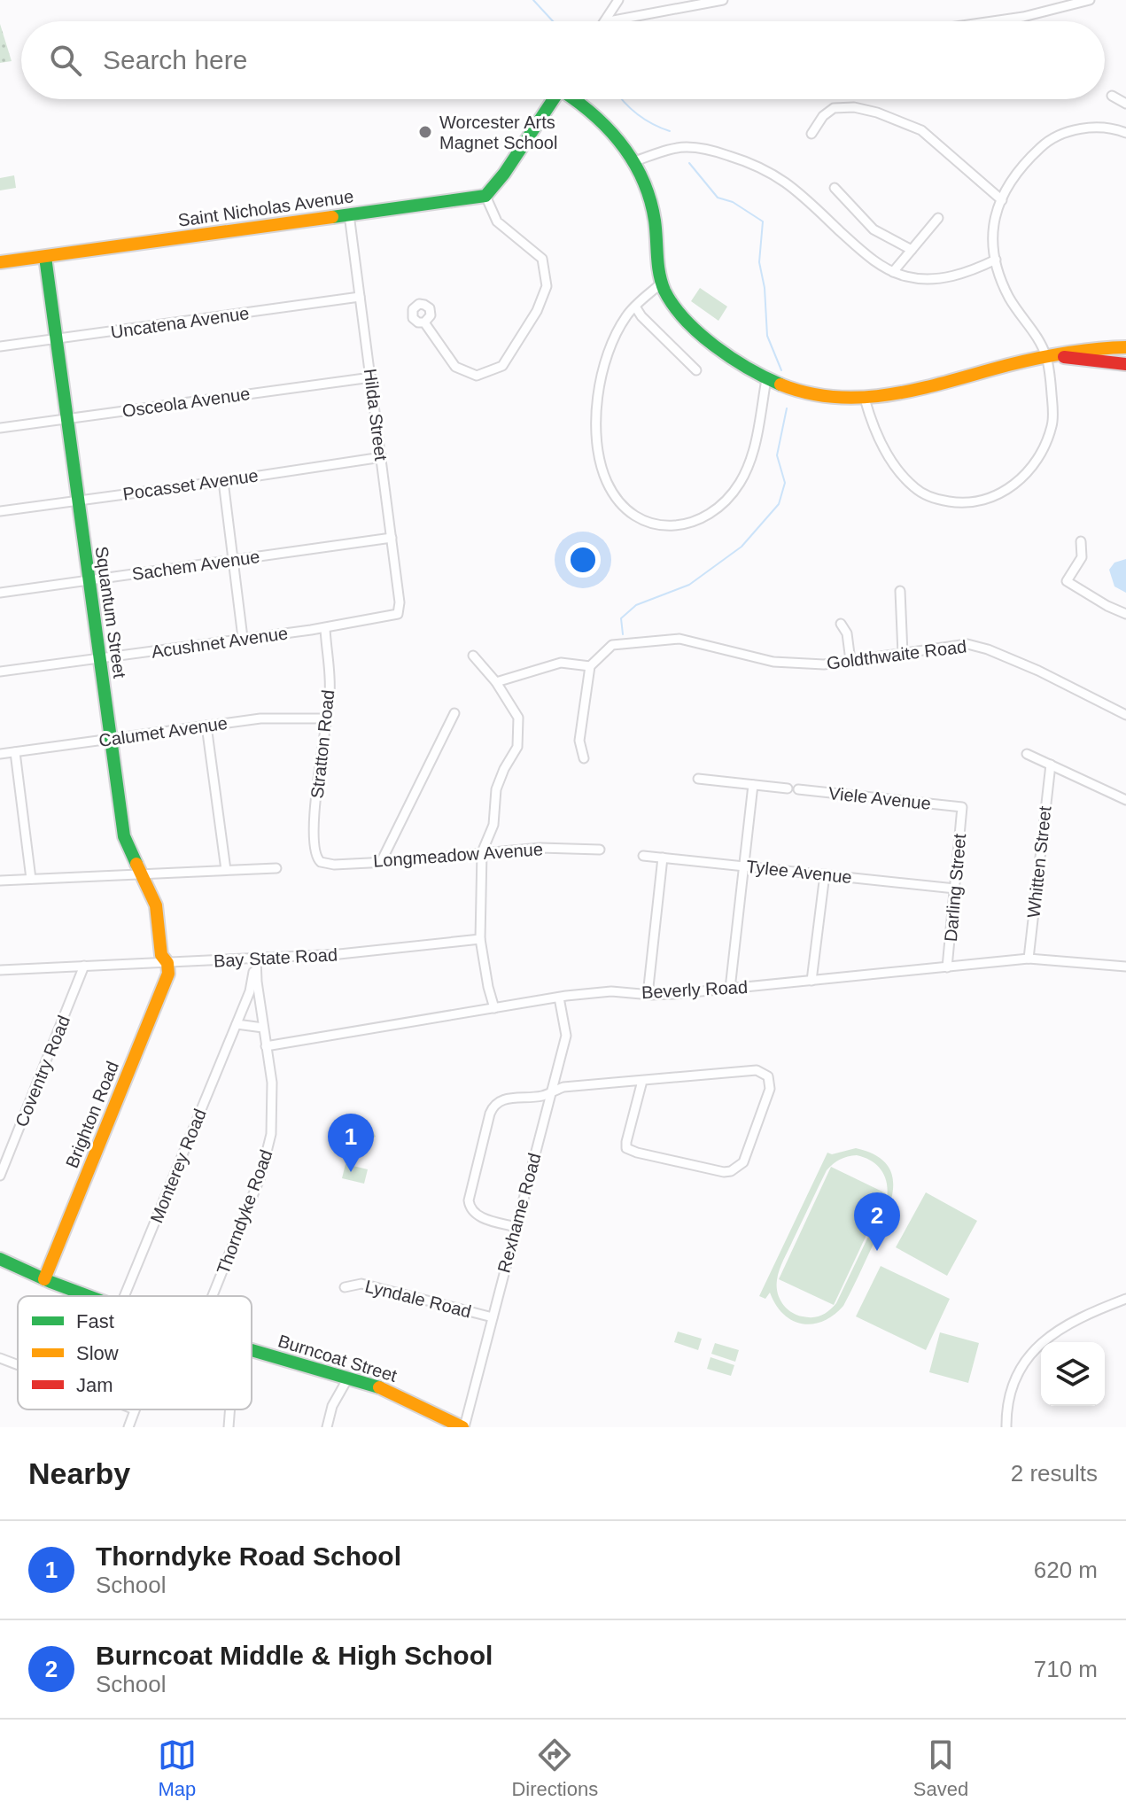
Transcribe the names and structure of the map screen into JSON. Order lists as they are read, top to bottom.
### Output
{
  "streets": {
    "street": [
      "Saint Nicholas Avenue",
      "Uncatena Avenue",
      "Osceola Avenue",
      "Hilda Street",
      "Pocasset Avenue",
      "Sachem Avenue",
      "Squantum Street",
      "Acushnet Avenue",
      "Goldthwaite Road",
      "Calumet Avenue",
      "Stratton Road",
      "Viele Avenue",
      "Longmeadow Avenue",
      "Whitten Street",
      "Tylee Avenue",
      "Darling Street",
      "Bay State Road",
      "Beverly Road",
      "Coventry Road",
      "Brighton Road",
      "Monterey Road",
      "Thorndyke Road",
      "Rexhame Road",
      "Lyndale Road",
      "Burncoat Street"
    ]
  },
  "crossings": [
    ["Saint Nicholas Avenue", "Hilda Street"],
    ["Saint Nicholas Avenue", "Squantum Street"],
    ["Uncatena Avenue", "Hilda Street"],
    ["Uncatena Avenue", "Squantum Street"],
    ["Osceola Avenue", "Hilda Street"],
    ["Osceola Avenue", "Squantum Street"],
    ["Hilda Street", "Pocasset Avenue"],
    ["Hilda Street", "Sachem Avenue"],
    ["Hilda Street", "Acushnet Avenue"],
    ["Pocasset Avenue", "Squantum Street"],
    ["Sachem Avenue", "Squantum Street"],
    ["Squantum Street", "Acushnet Avenue"],
    ["Squantum Street", "Calumet Avenue"],
    ["Squantum Street", "Bay State Road"],
    ["Squantum Street", "Brighton Road"],
    ["Acushnet Avenue", "Stratton Road"],
    ["Calumet Avenue", "Stratton Road"],
    ["Stratton Road", "Longmeadow Avenue"],
    ["Viele Avenue", "Darling Street"],
    ["Whitten Street", "Beverly Road"],
    ["Tylee Avenue", "Darling Street"],
    ["Darling Street", "Beverly Road"],
    ["Bay State Road", "Coventry Road"],
    ["Bay State Road", "Brighton Road"],
    ["Bay State Road", "Monterey Road"],
    ["Bay State Road", "Thorndyke Road"],
    ["Beverly Road", "Thorndyke Road"],
    ["Beverly Road", "Rexhame Road"],
    ["Brighton Road", "Burncoat Street"],
    ["Monterey Road", "Thorndyke Road"],
    ["Rexhame Road", "Lyndale Road"],
    ["Rexhame Road", "Burncoat Street"]
  ],
  "places": ["Worcester Arts Magnet School"],
  "legend": ["Fast", "Slow", "Jam"],
  "page": {
    "search": "Search here",
    "pins": ["1", "2"],
    "heading": ["Nearby", "2 results"],
    "list": [
      {
        "mark": "1",
        "name": "Thorndyke Road School",
        "note": "School",
        "value": "620 m"
      },
      {
        "mark": "2",
        "name": "Burncoat Middle & High School",
        "note": "School",
        "value": "710 m"
      }
    ],
    "nav": ["Map", "Directions", "Saved"]
  }
}
